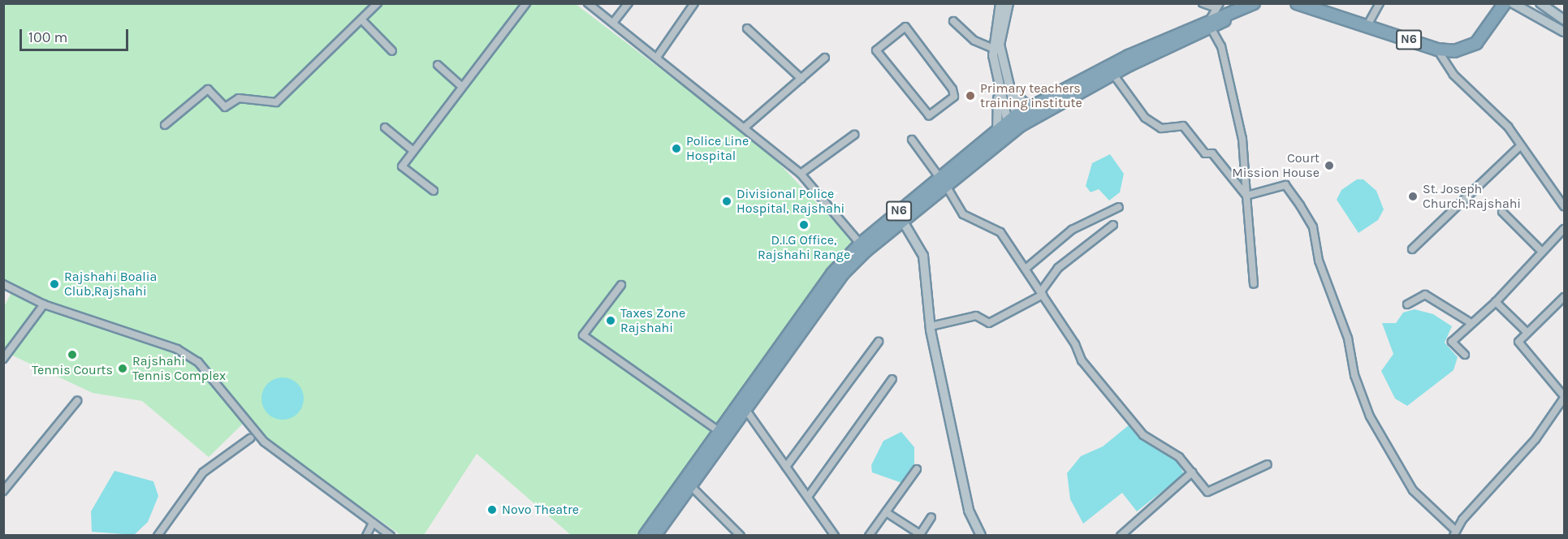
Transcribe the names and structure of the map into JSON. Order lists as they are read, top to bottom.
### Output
{
  "streets": {
    "highway": ["N6"]
  },
  "places": [
    "Primary teachers training institute",
    "Police Line Hospital",
    "Court Mission House",
    "St. Joseph Church,Rajshahi",
    "Divisional Police Hospital, Rajshahi",
    "D.I.G Office, Rajshahi Range",
    "Rajshahi Boalia Club,Rajshahi",
    "Taxes Zone Rajshahi",
    "Tennis Courts",
    "Rajshahi Tennis Complex",
    "Novo Theatre"
  ],
  "scale_bar": "100 m"
}
